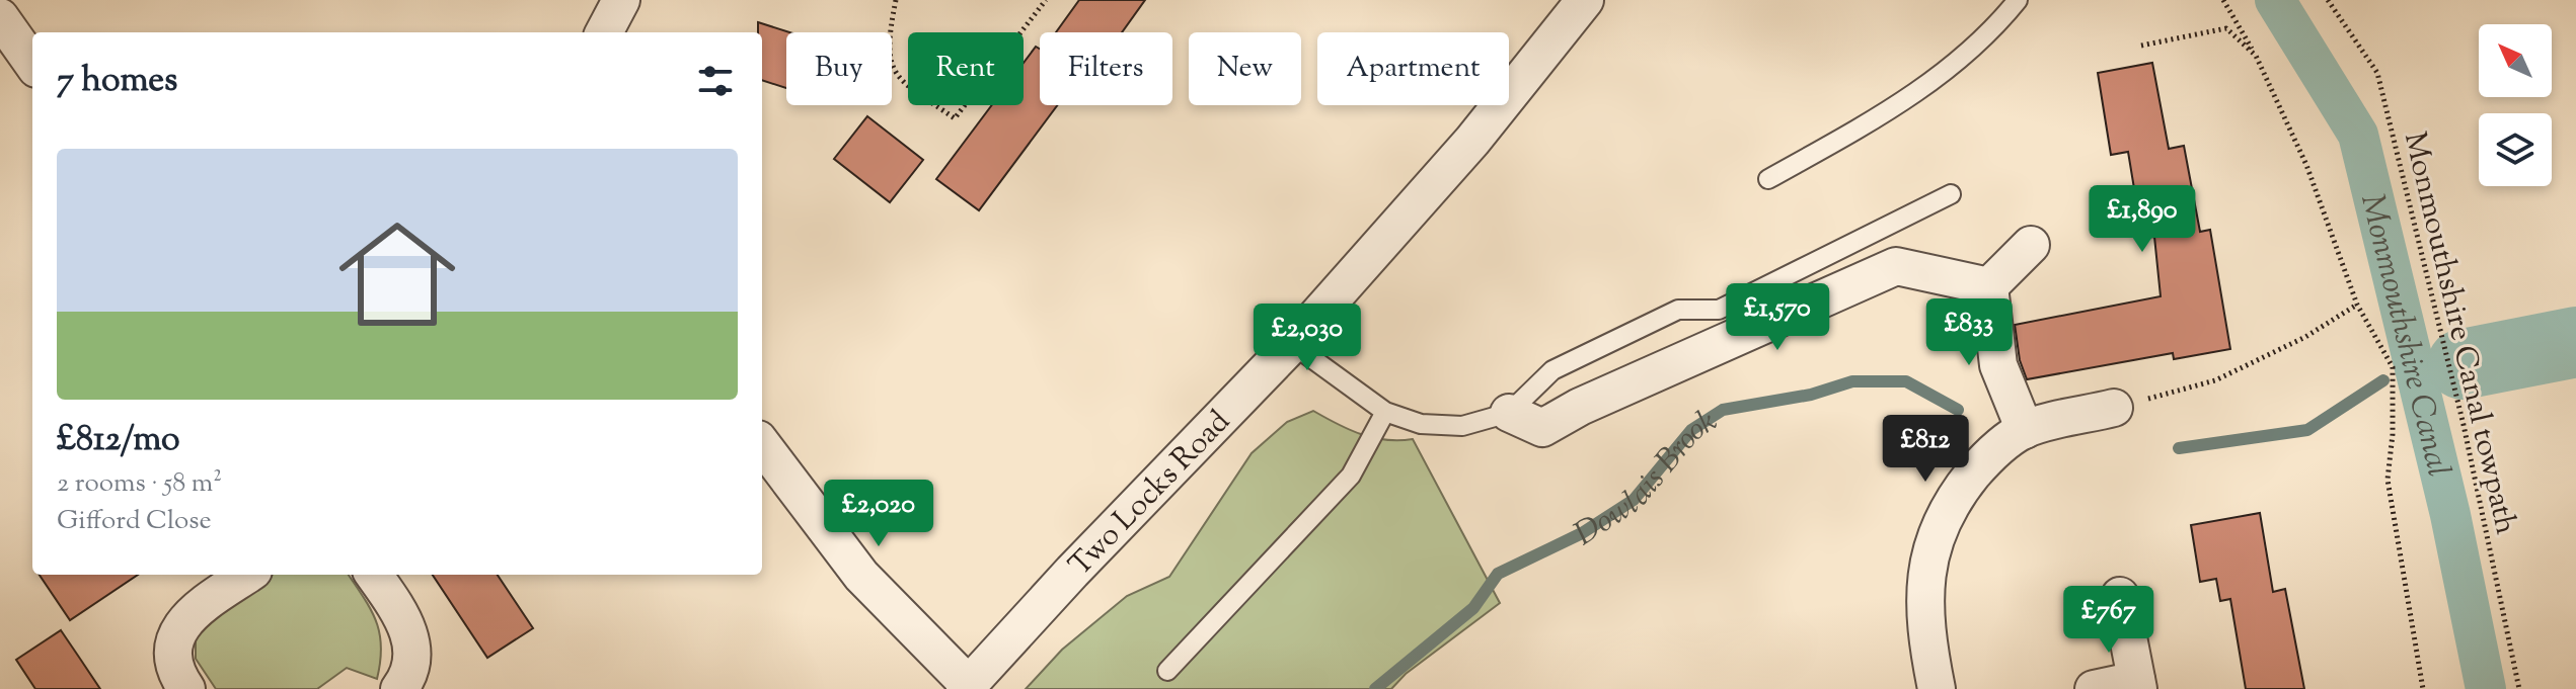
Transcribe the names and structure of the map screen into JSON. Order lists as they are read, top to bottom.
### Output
{
  "streets": {
    "street": ["Two Locks Road"],
    "path": ["Monmouthshire Canal towpath"]
  },
  "water": ["Monmouthshire Canal", "Dowlais Brook"],
  "north": "top left",
  "page": {
    "chip": [
      "Buy",
      "Rent",
      "Filters",
      "New",
      "Apartment"
    ],
    "heading": "7 homes",
    "list": [
      {
        "name": "£812/mo",
        "note": "2 rooms · 58 m² · Gifford Close"
      }
    ],
    "price": [
      "£1,890",
      "£1,570",
      "£833",
      "£2,030",
      "£812",
      "£2,020",
      "£767"
    ]
  }
}
